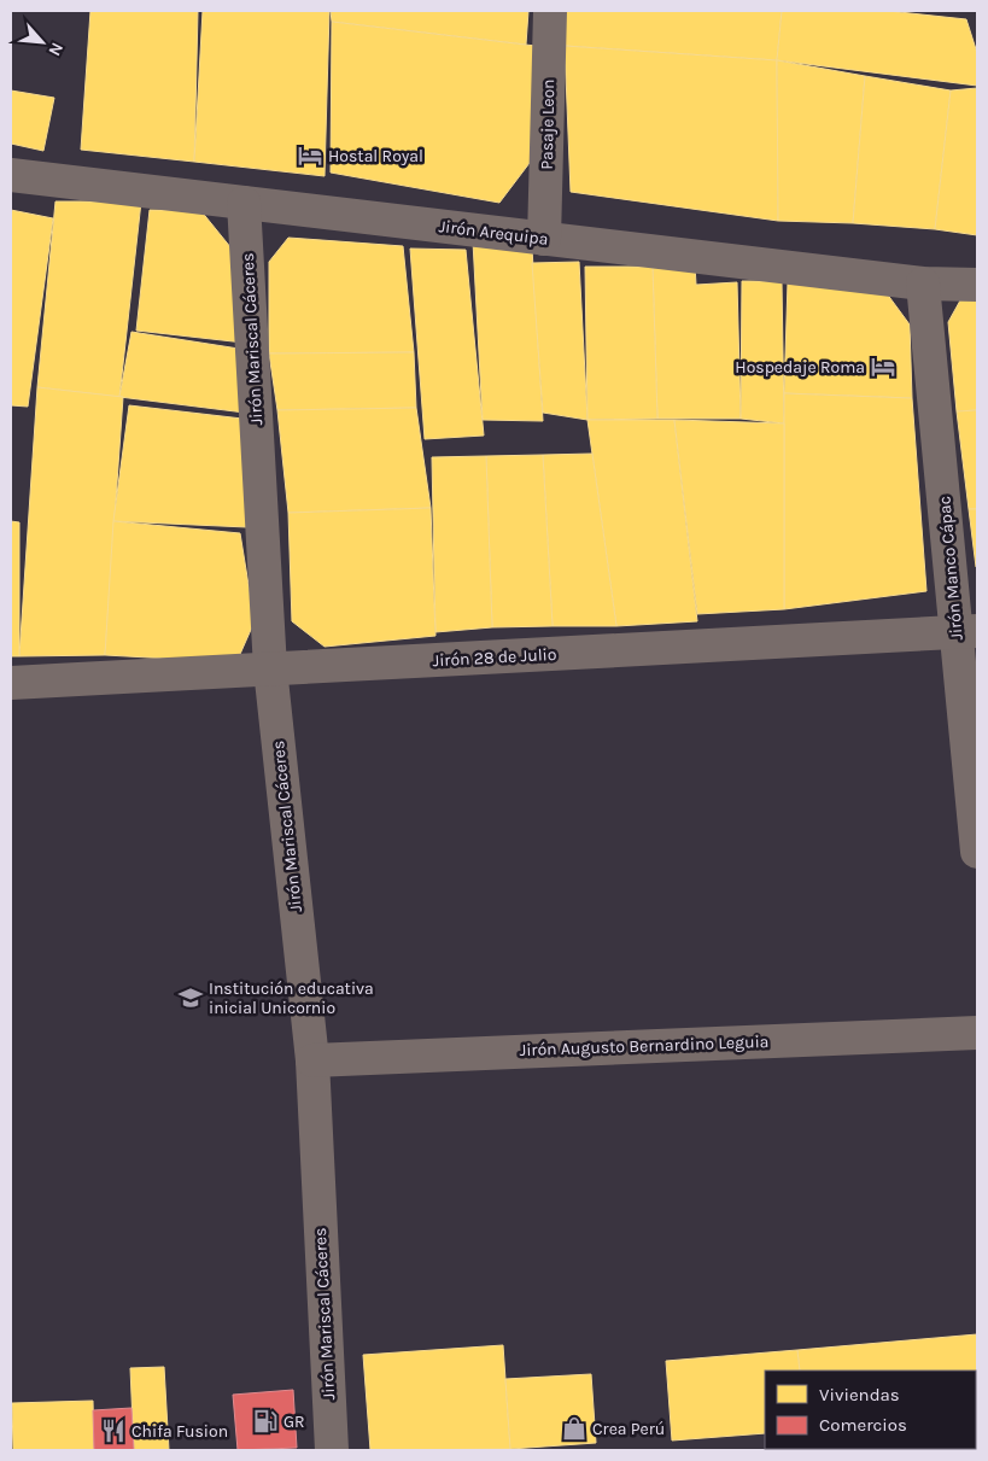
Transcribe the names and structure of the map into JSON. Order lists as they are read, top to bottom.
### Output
{
  "streets": {
    "street": [
      "Pasaje Leon",
      "Jirón Arequipa",
      "Jirón Mariscal Cáceres",
      "Jirón Manco Cápac",
      "Jirón 28 de Julio",
      "Jirón Augusto Bernardino Leguia"
    ]
  },
  "crossings": [
    ["Pasaje Leon", "Jirón Arequipa"],
    ["Jirón Arequipa", "Jirón Mariscal Cáceres"],
    ["Jirón Arequipa", "Jirón Manco Cápac"],
    ["Jirón Mariscal Cáceres", "Jirón 28 de Julio"],
    ["Jirón Mariscal Cáceres", "Jirón Augusto Bernardino Leguia"],
    ["Jirón Manco Cápac", "Jirón 28 de Julio"]
  ],
  "places": {
    "hotel": ["Hostal Royal", "Hospedaje Roma"],
    "school or university": ["Institución educativa inicial Unicornio"],
    "fuel station": ["GR"],
    "shop": ["Crea Perú"],
    "restaurant": ["Chifa Fusion"]
  },
  "legend": ["Viviendas", "Comercios"],
  "north": "bottom right"
}
